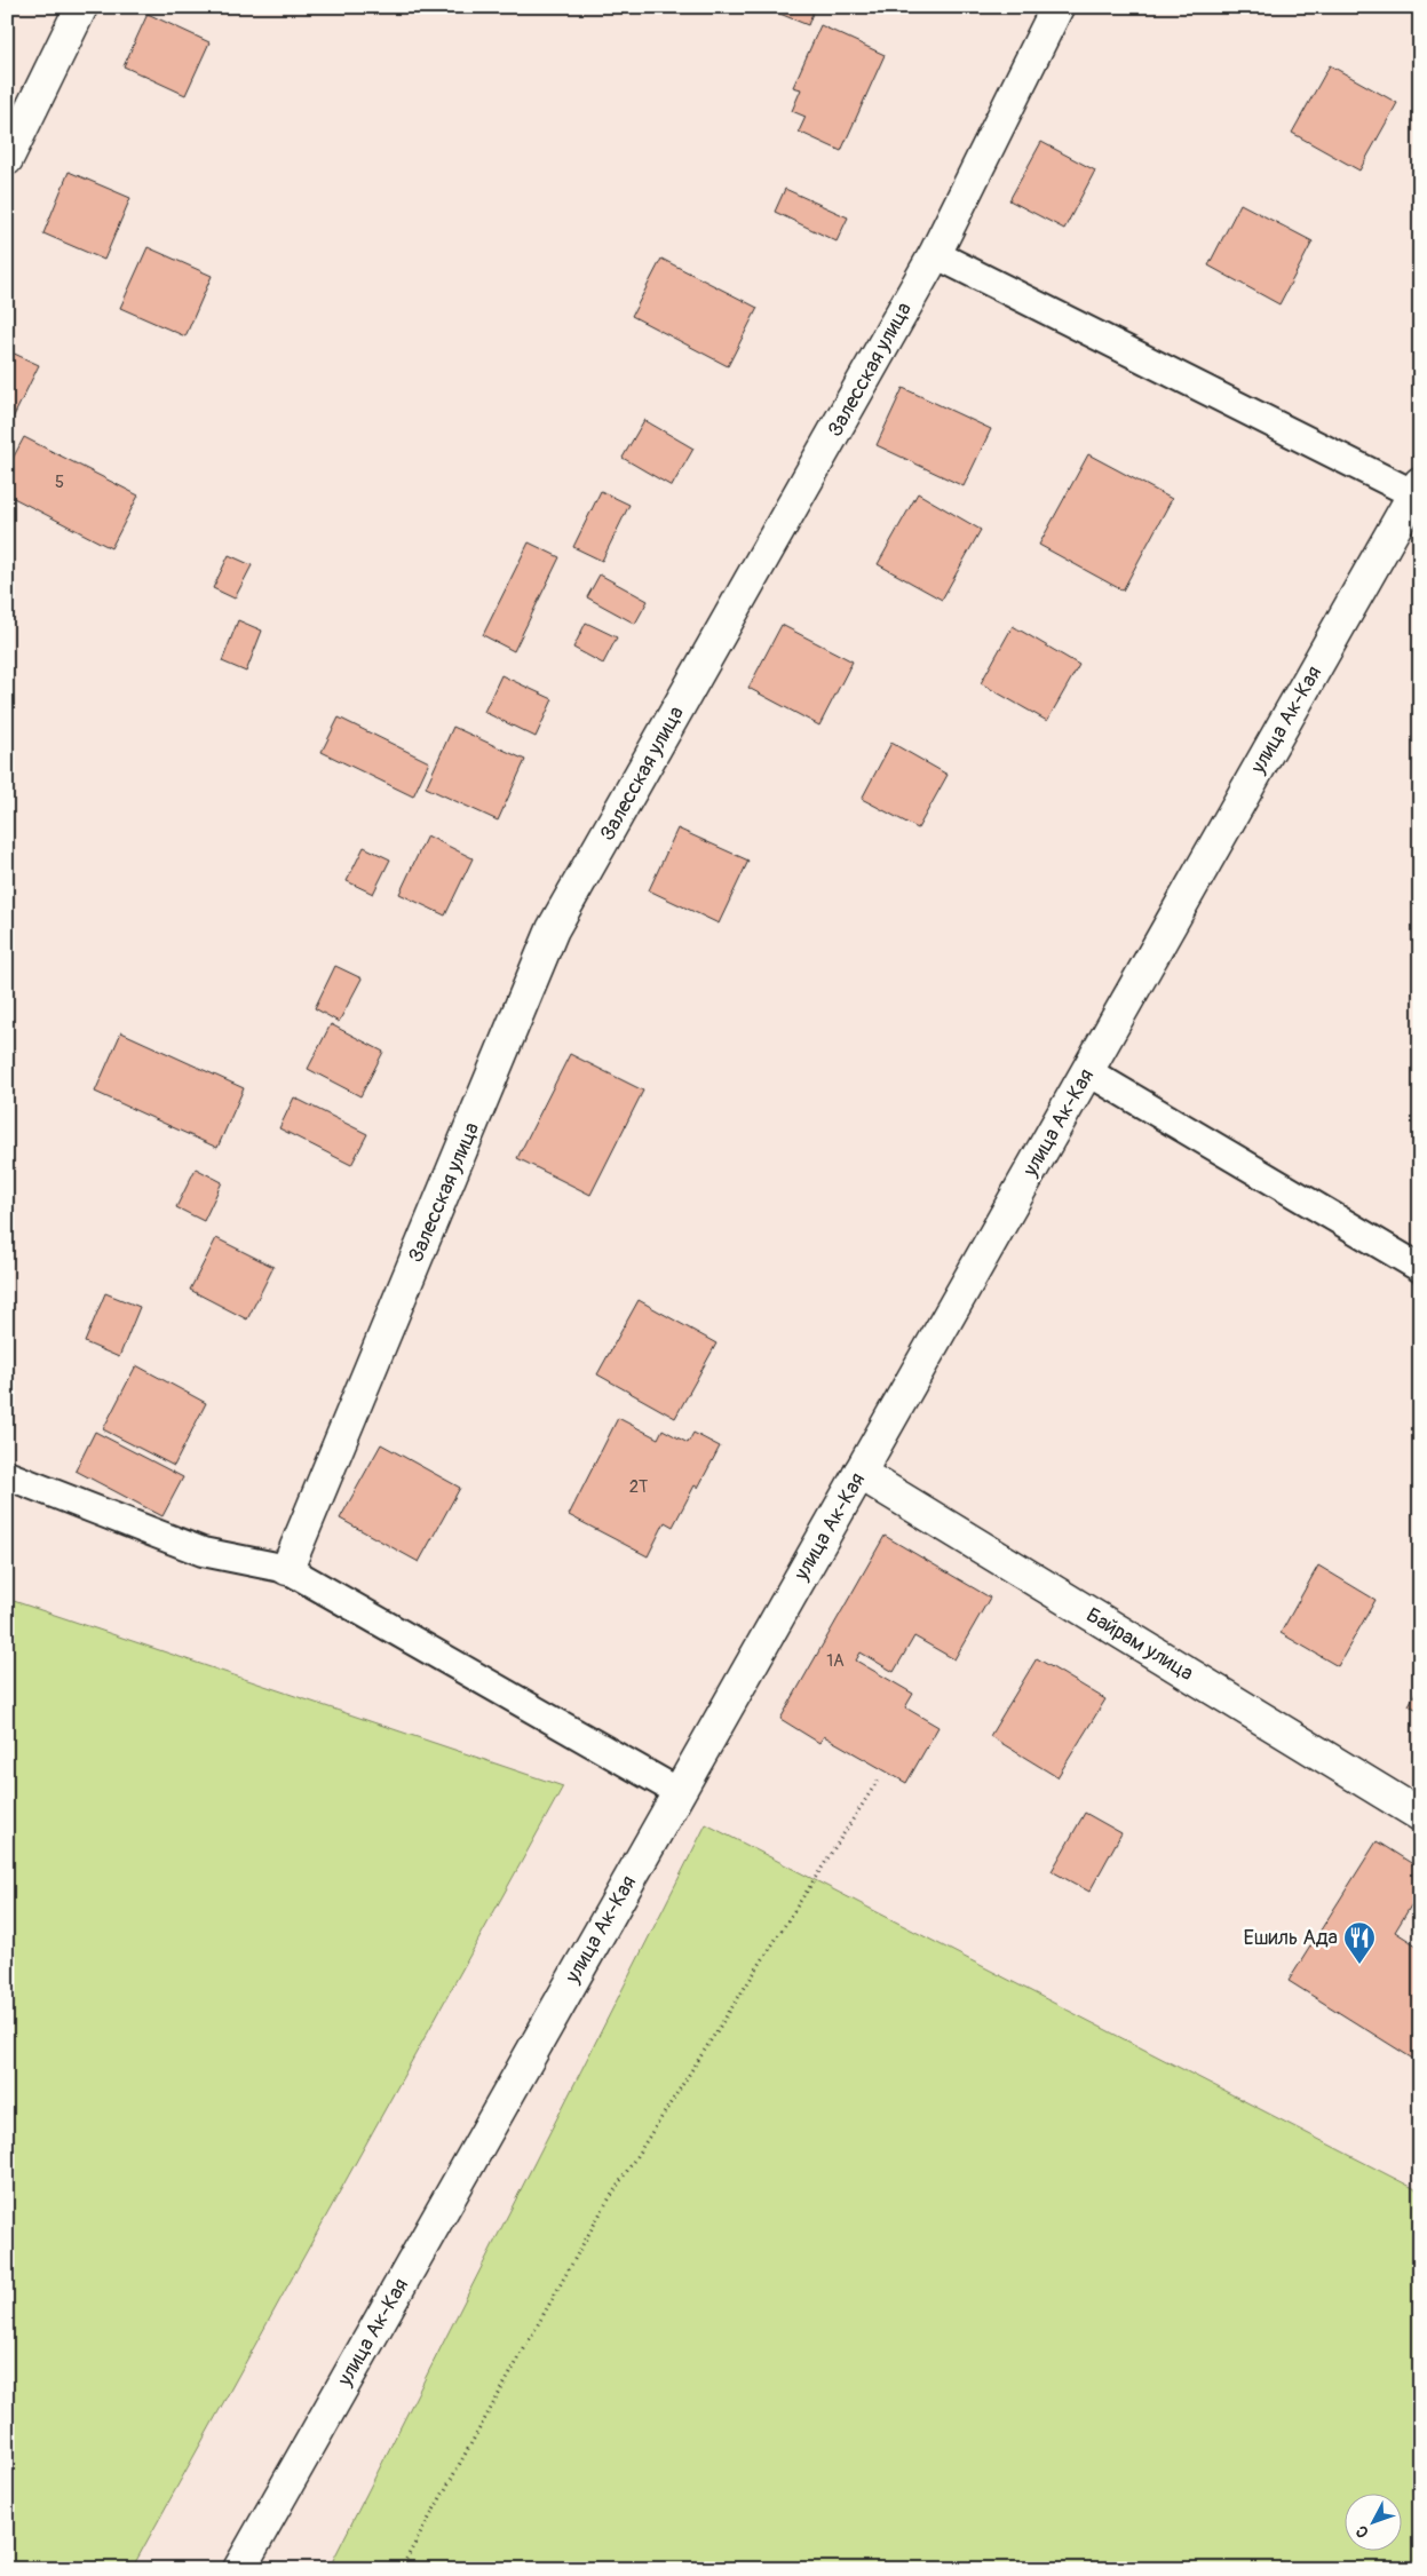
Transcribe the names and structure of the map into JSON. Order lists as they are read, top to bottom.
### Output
{
  "streets": {
    "street": ["Залесская улица", "улица Ак-Кая", "Байрам улица"]
  },
  "crossings": [
    ["улица Ак-Кая", "Байрам улица"]
  ],
  "places": {
    "restaurant": ["Ешиль Ада"]
  },
  "house_numbers": ["5", "2Т", "1А"],
  "north": "bottom left"
}
